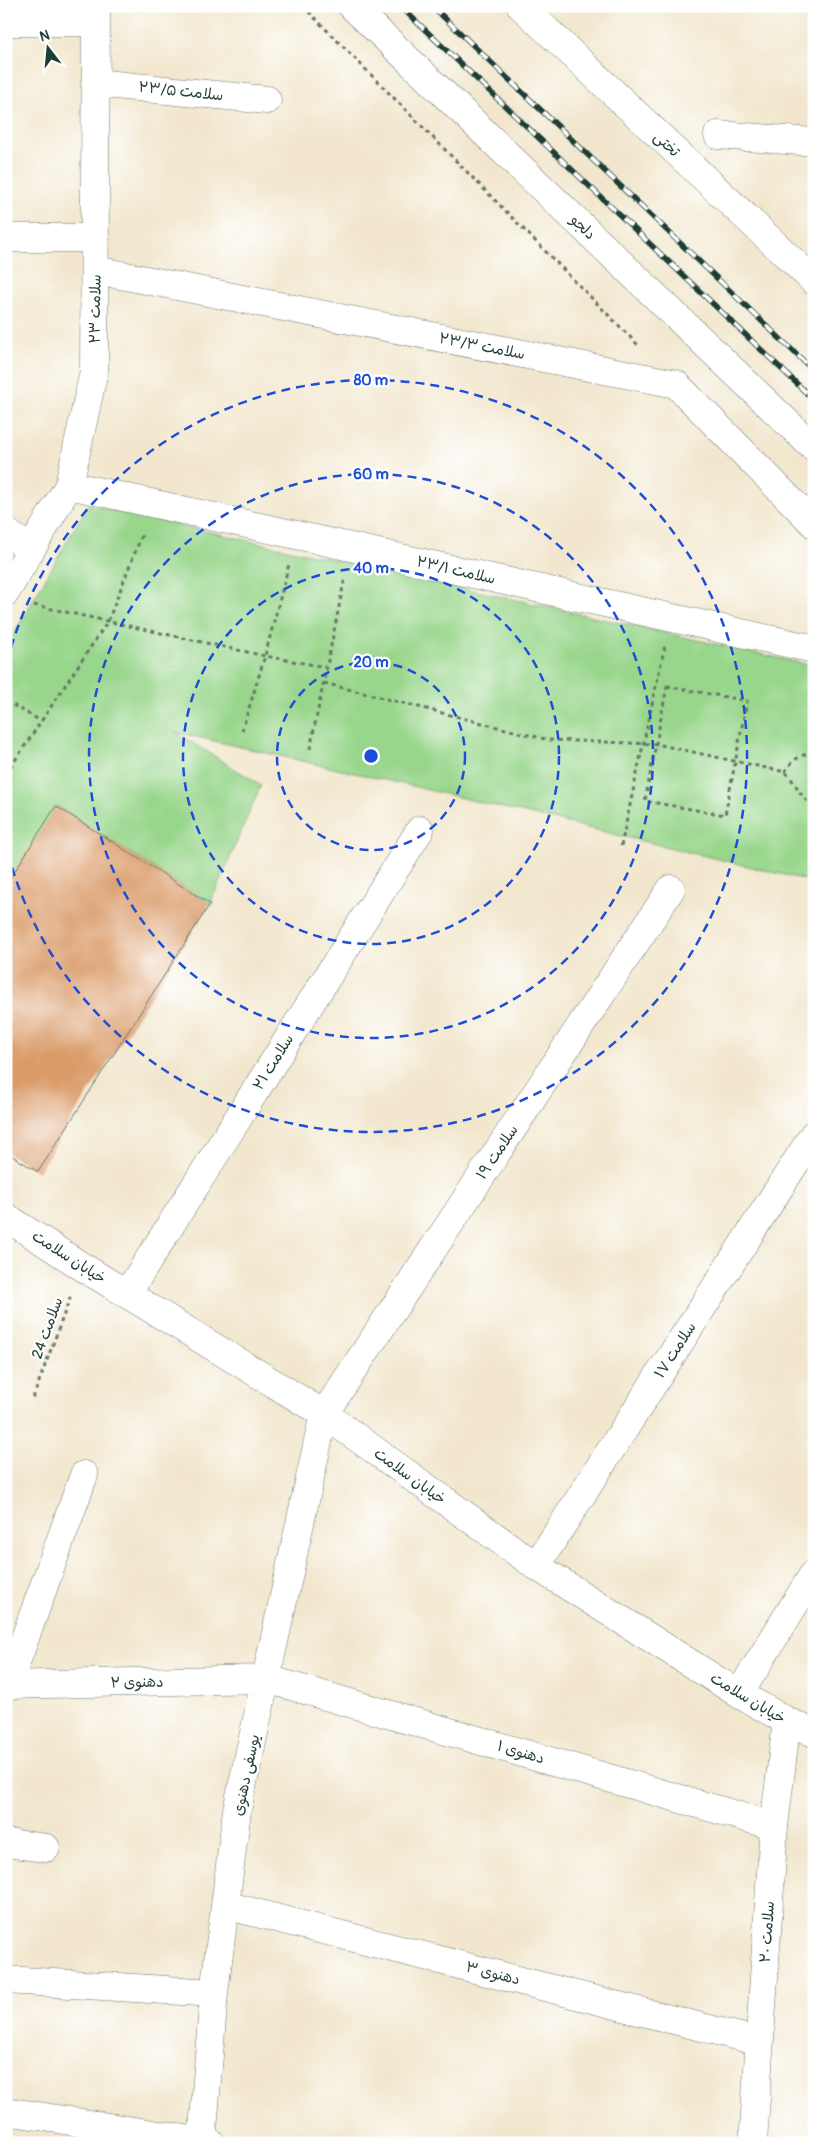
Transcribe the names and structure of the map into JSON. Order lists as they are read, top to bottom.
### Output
{
  "streets": {
    "street": [
      "سلامت ۲۳/۵",
      "تختی",
      "دلجو",
      "سلامت ۲۳",
      "سلامت ۲۳/۳",
      "سلامت ۲۳/۱",
      "سلامت ۲۱",
      "سلامت ۱۹",
      "خیابان سلامت",
      "سلامت ۱۷",
      "دهنوی ۲",
      "دهنوی ۱",
      "یوسفی دهنوی",
      "سلامت ۲۰",
      "دهنوی ۳"
    ],
    "path": ["سلامت 24"]
  },
  "crossings": [
    ["سلامت ۲۳/۵", "سلامت ۲۳"],
    ["سلامت ۲۳", "سلامت ۲۳/۳"],
    ["سلامت ۲۳", "سلامت ۲۳/۱"],
    ["سلامت ۲۱", "خیابان سلامت"],
    ["سلامت ۱۹", "خیابان سلامت"],
    ["سلامت ۱۹", "یوسفی دهنوی"],
    ["خیابان سلامت", "سلامت 24"],
    ["خیابان سلامت", "سلامت ۱۷"],
    ["خیابان سلامت", "یوسفی دهنوی"],
    ["خیابان سلامت", "سلامت ۲۰"],
    ["دهنوی ۲", "دهنوی ۱"],
    ["دهنوی ۲", "یوسفی دهنوی"],
    ["دهنوی ۱", "یوسفی دهنوی"],
    ["دهنوی ۱", "سلامت ۲۰"],
    ["یوسفی دهنوی", "دهنوی ۳"],
    ["سلامت ۲۰", "دهنوی ۳"]
  ],
  "north": "top",
  "rings": [
    "80 m",
    "60 m",
    "40 m",
    "20 m"
  ]
}
